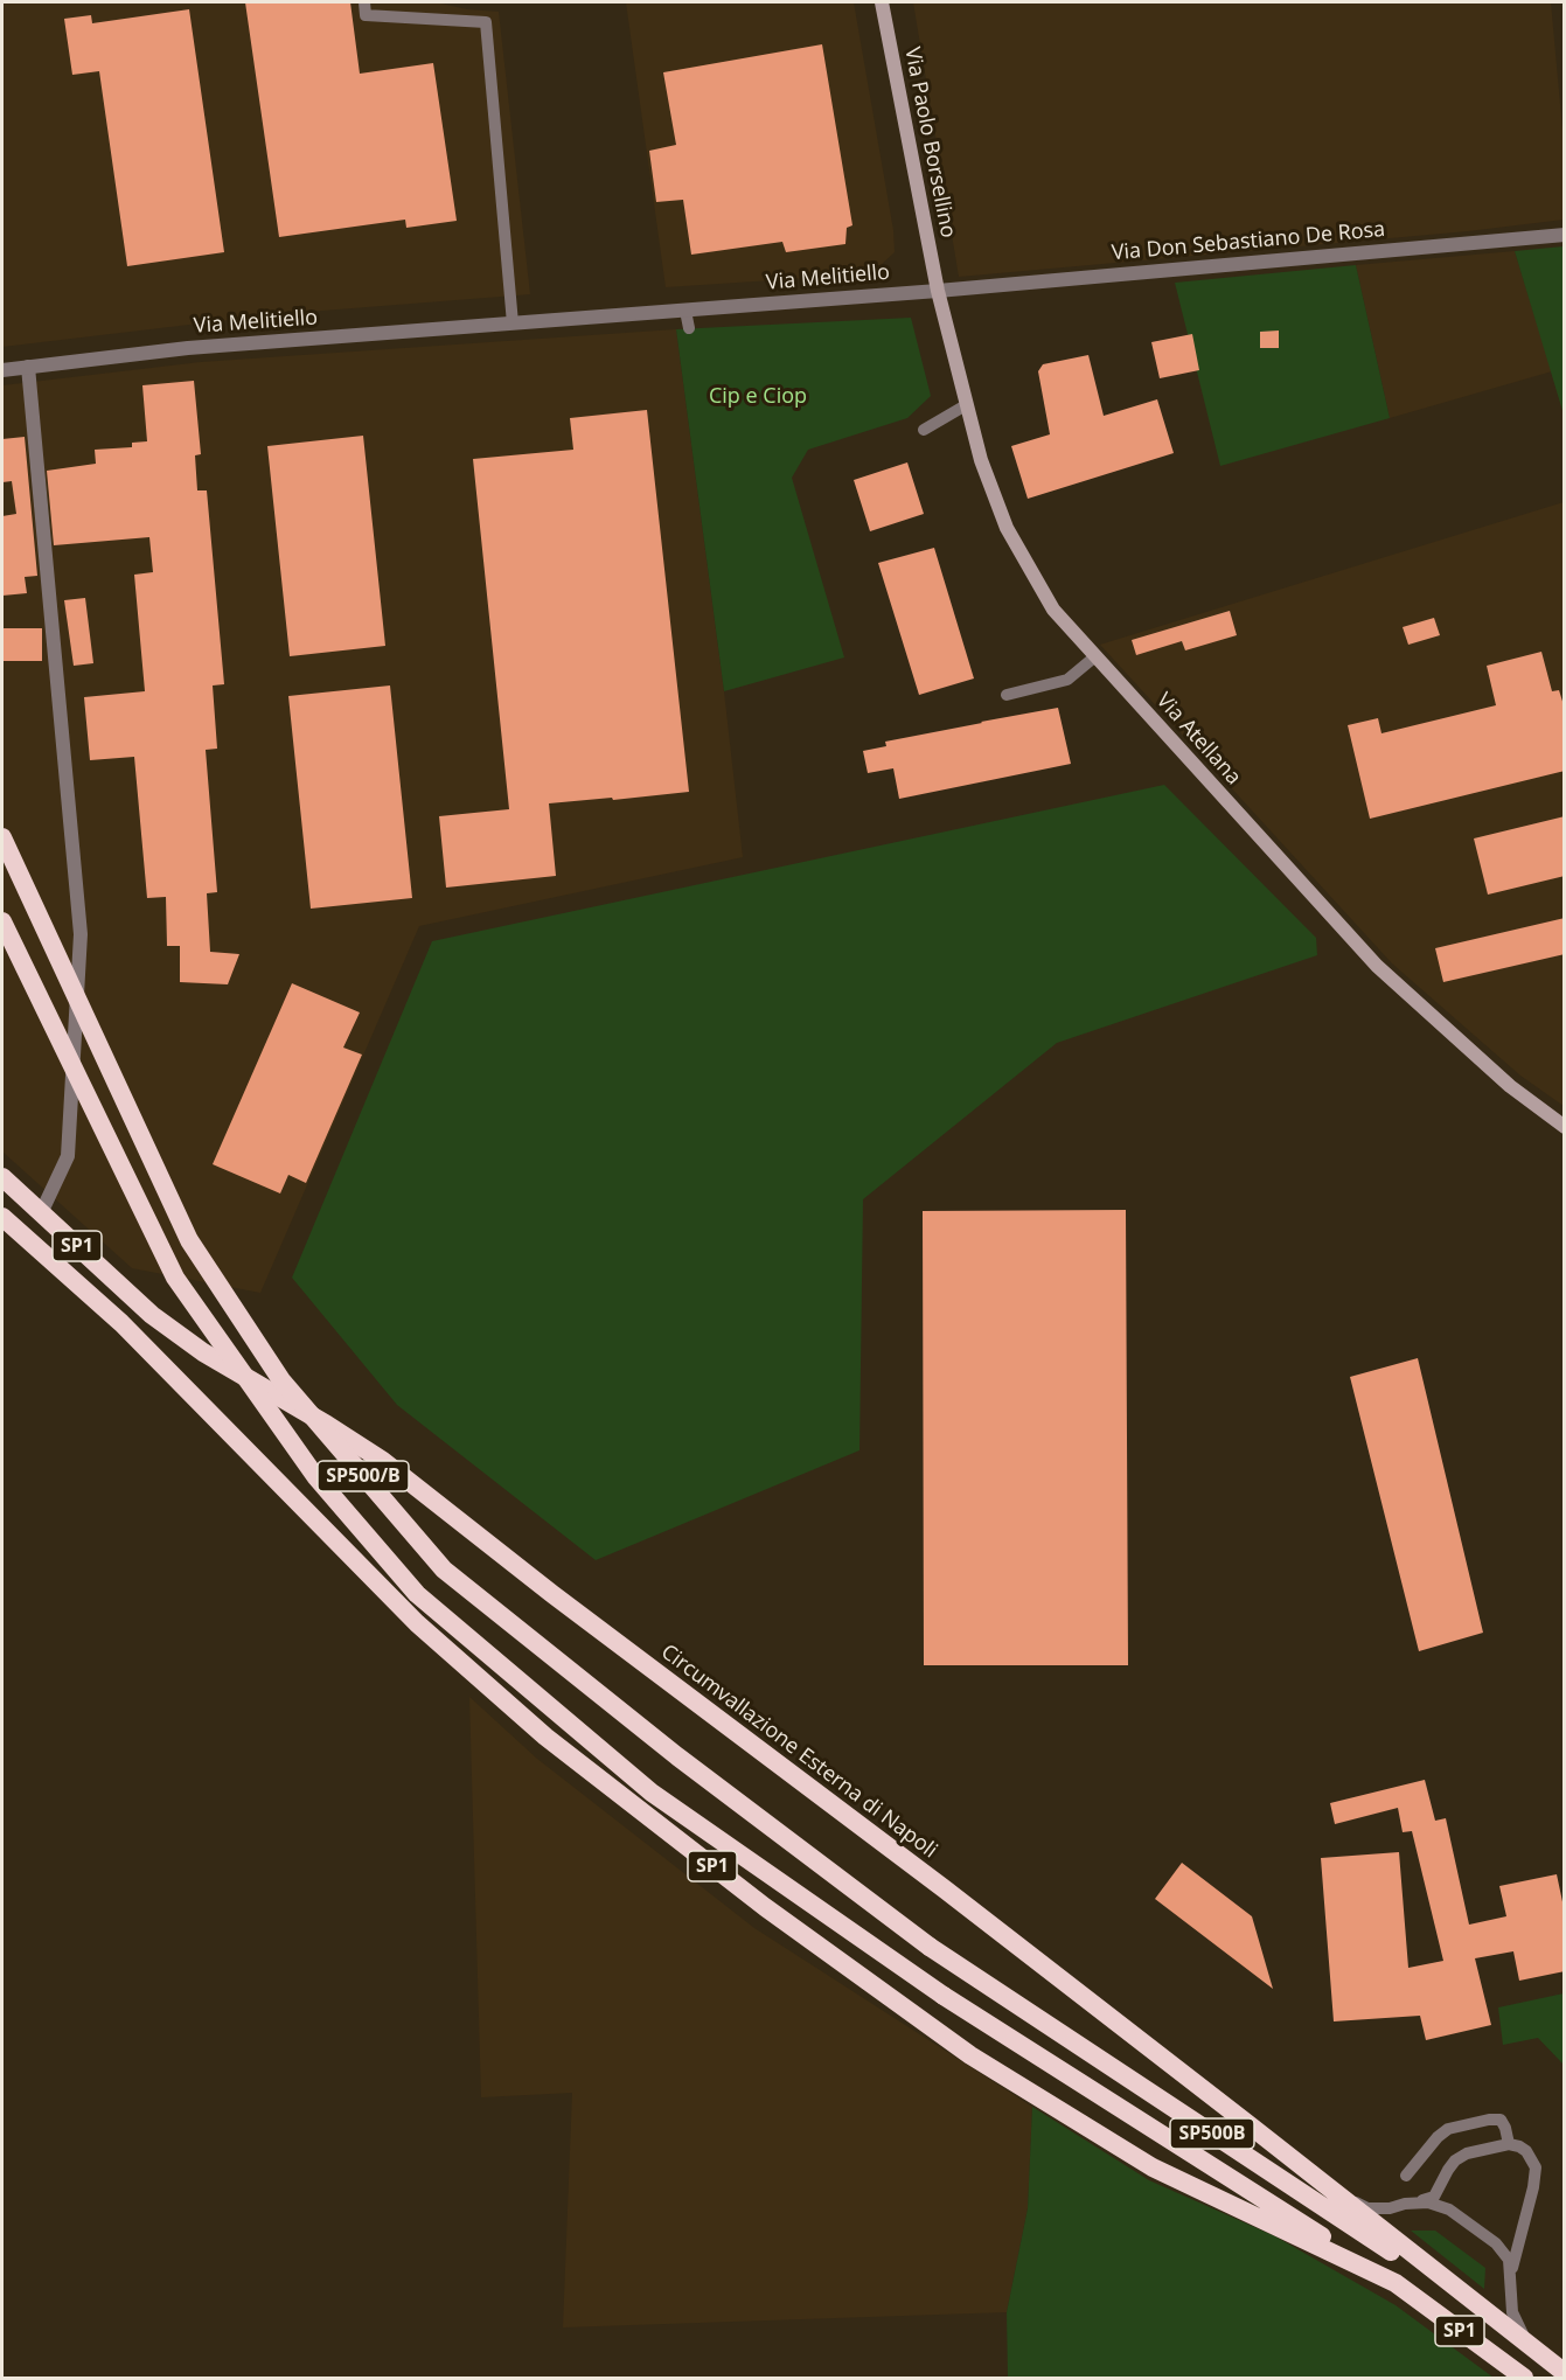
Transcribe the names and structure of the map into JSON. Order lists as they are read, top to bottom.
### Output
{
  "streets": {
    "highway": [
      "SP1",
      "SP500/B",
      "Circumvallazione Esterna di Napoli",
      "SP500B"
    ],
    "main road": ["Via Paolo Borsellino", "Via Atellana"],
    "street": ["Via Don Sebastiano De Rosa", "Via Melitiello"]
  },
  "crossings": [
    ["Via Paolo Borsellino", "Via Don Sebastiano De Rosa"],
    ["Via Paolo Borsellino", "Via Melitiello"],
    ["Via Paolo Borsellino", "Via Atellana"],
    ["Via Don Sebastiano De Rosa", "Via Melitiello"],
    ["Via Don Sebastiano De Rosa", "Via Atellana"],
    ["Via Melitiello", "Via Atellana"],
    ["SP1", "SP500B"],
    ["SP500/B", "SP500B"],
    ["Circumvallazione Esterna di Napoli", "SP500B"]
  ],
  "parks": ["Cip e Ciop"]
}
